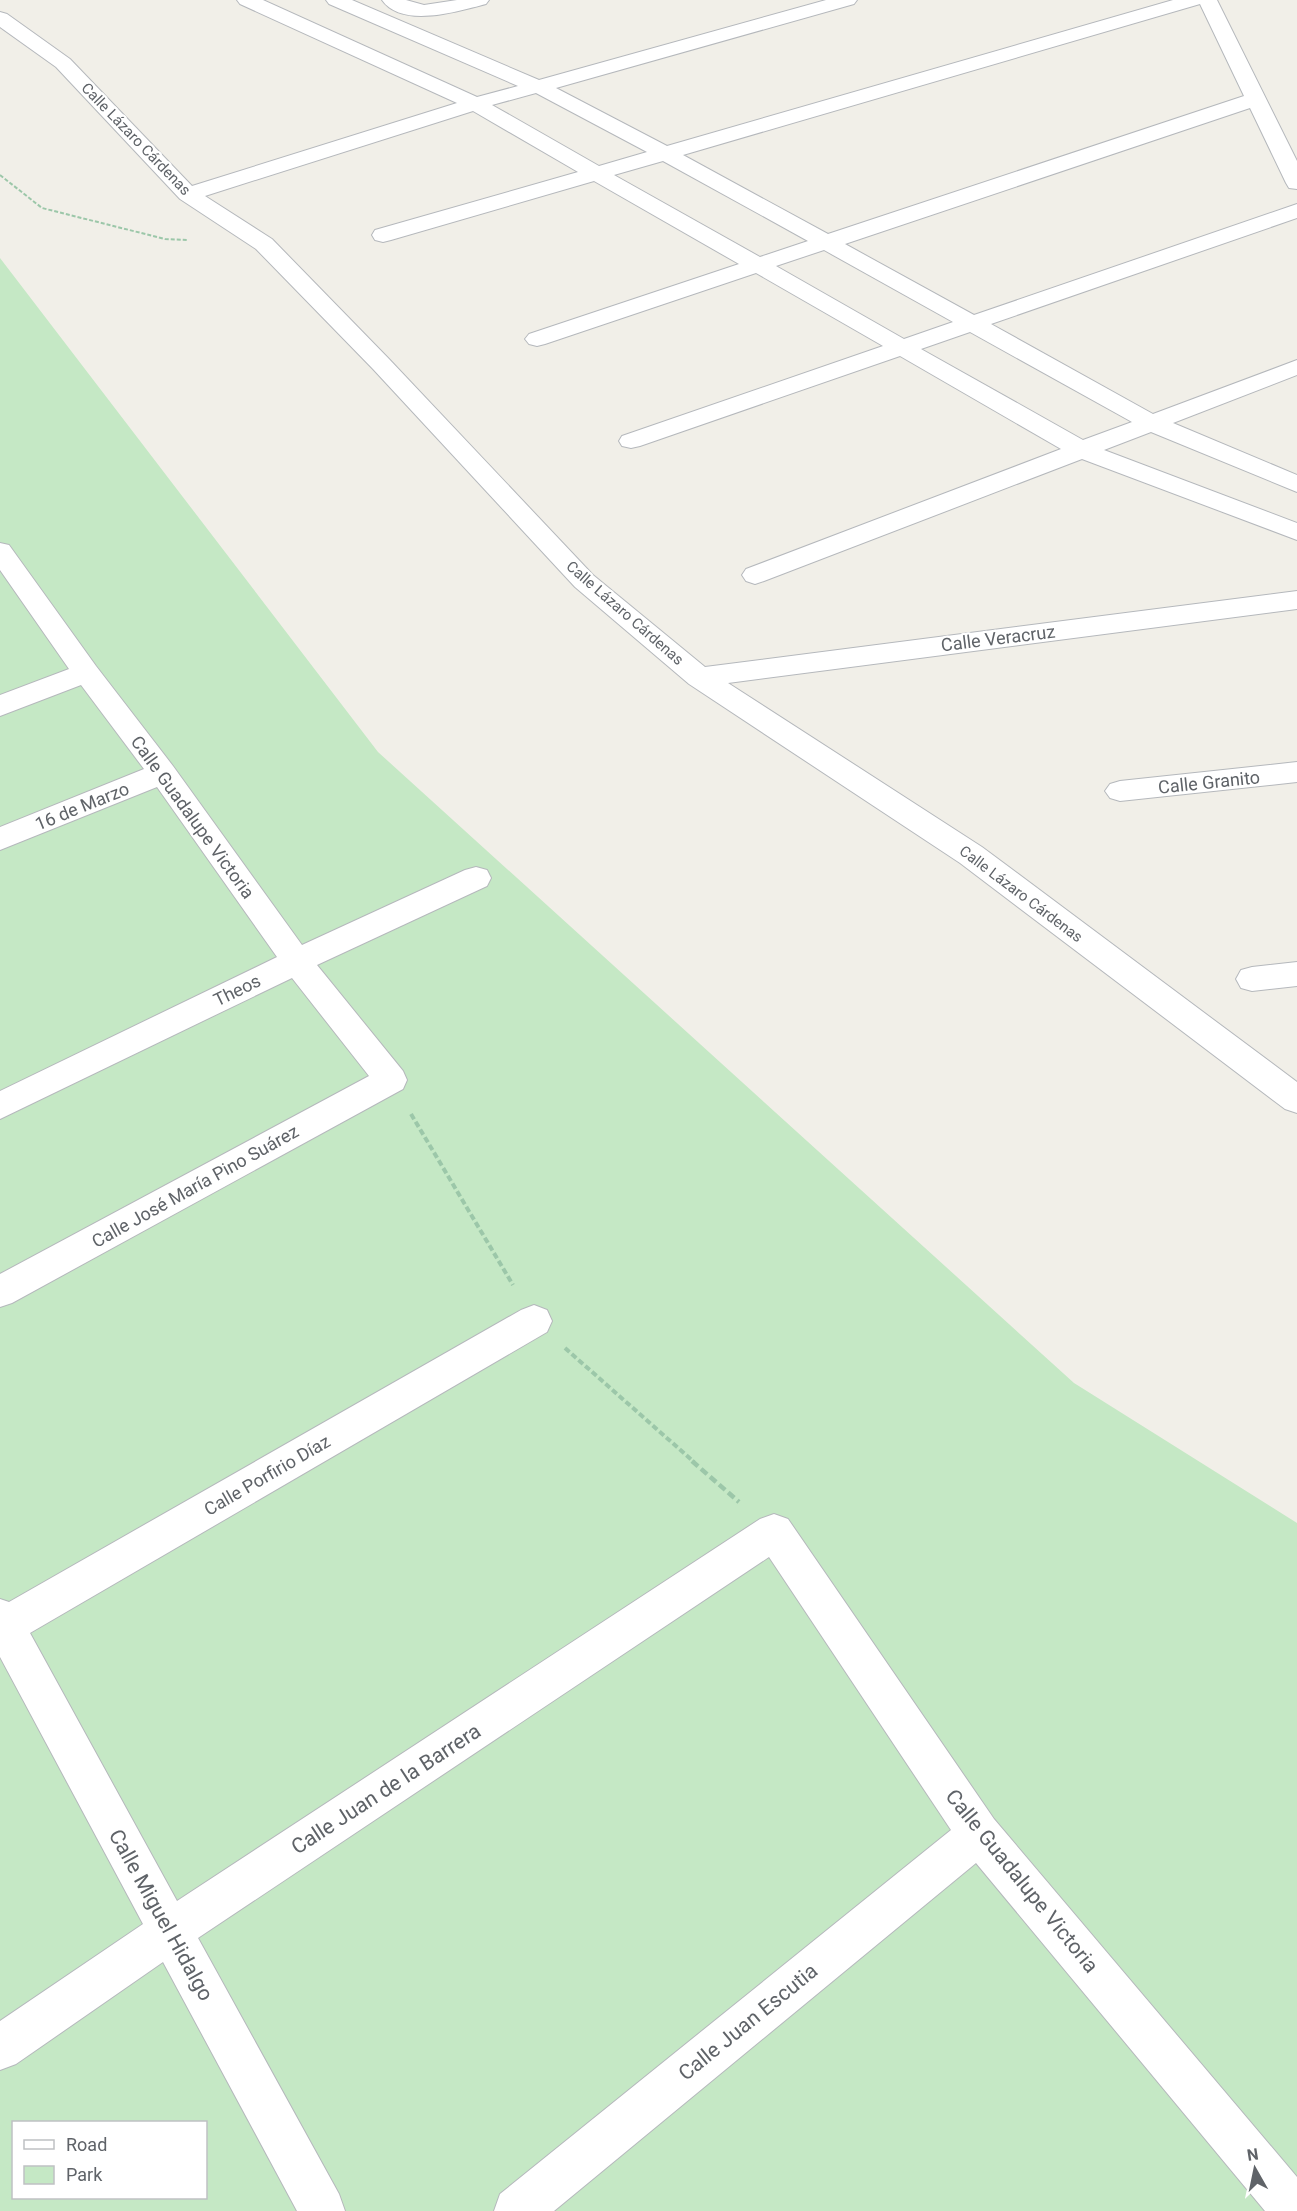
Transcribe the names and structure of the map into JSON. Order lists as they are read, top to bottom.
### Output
{
  "streets": {
    "street": [
      "Calle Lázaro Cárdenas",
      "Calle Veracruz",
      "Calle Granito",
      "16 de Marzo",
      "Calle Guadalupe Victoria",
      "Theos",
      "Calle José María Pino Suárez",
      "Calle Porfirio Díaz",
      "Calle Juan de la Barrera",
      "Calle Miguel Hidalgo",
      "Calle Juan Escutia"
    ]
  },
  "crossings": [
    ["Calle Lázaro Cárdenas", "Calle Veracruz"],
    ["16 de Marzo", "Calle Guadalupe Victoria"],
    ["Calle Guadalupe Victoria", "Theos"],
    ["Calle Guadalupe Victoria", "Calle José María Pino Suárez"],
    ["Calle Guadalupe Victoria", "Calle Juan de la Barrera"],
    ["Calle Guadalupe Victoria", "Calle Juan Escutia"],
    ["Calle Porfirio Díaz", "Calle Miguel Hidalgo"],
    ["Calle Juan de la Barrera", "Calle Miguel Hidalgo"]
  ],
  "legend": ["Road", "Park"],
  "north": "top"
}
